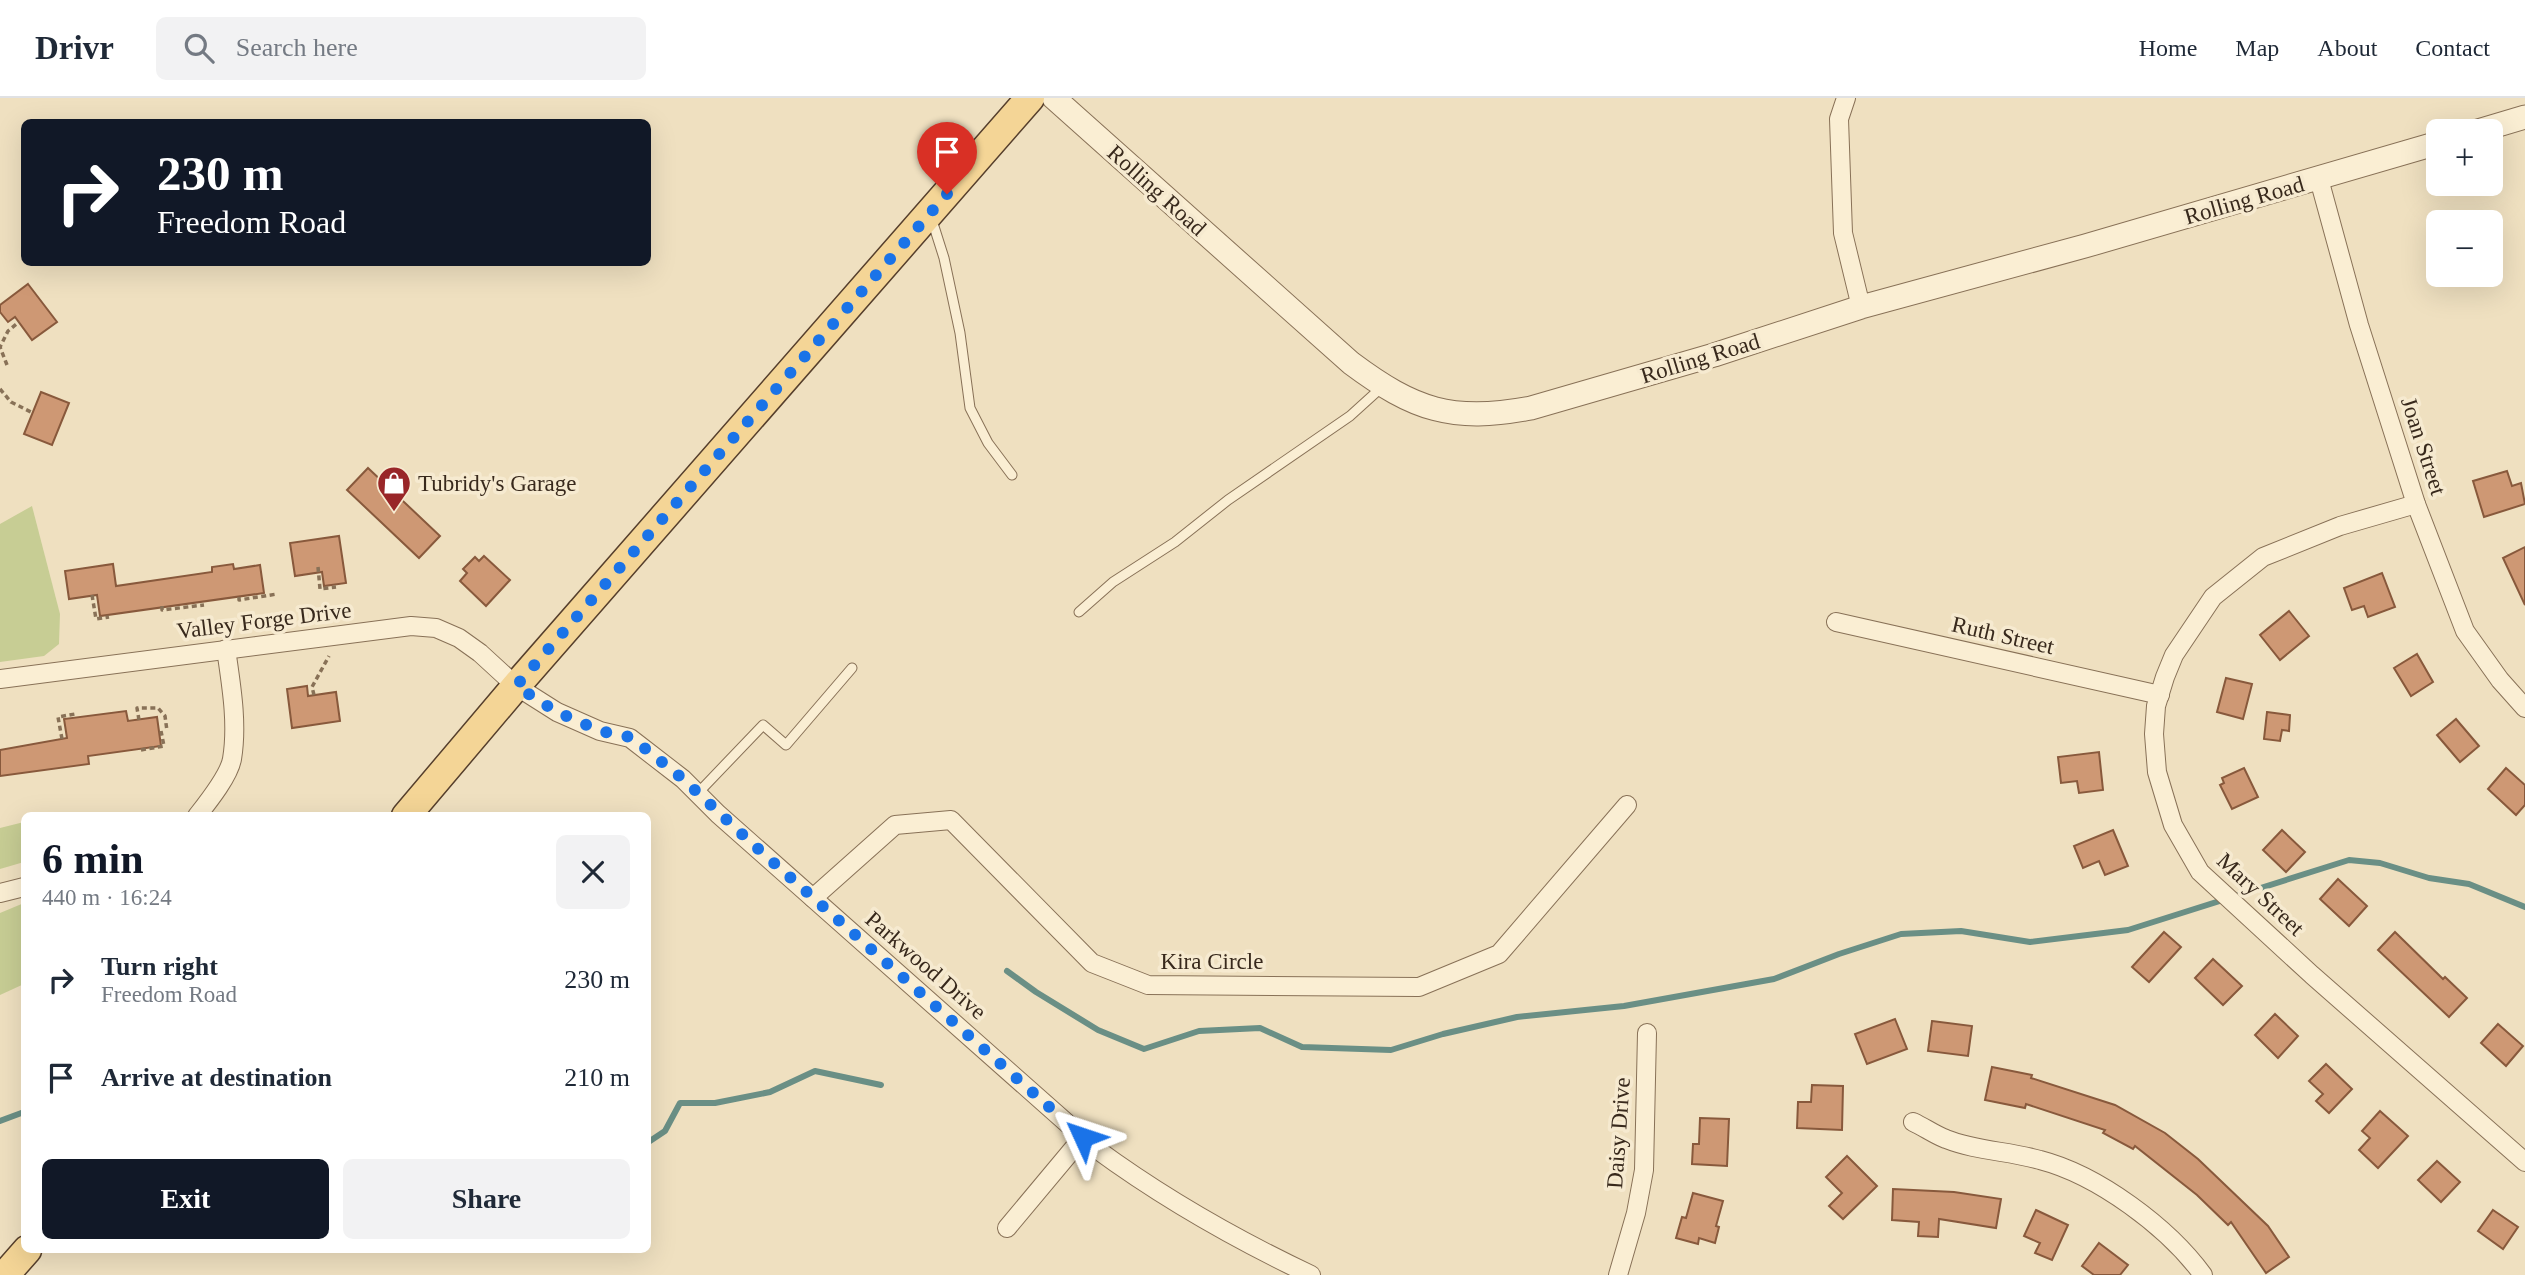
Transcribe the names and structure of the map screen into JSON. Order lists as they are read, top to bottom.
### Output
{
  "streets": {
    "street": [
      "Rolling Road",
      "Joan Street",
      "Valley Forge Drive",
      "Ruth Street",
      "Mary Street",
      "Kira Circle",
      "Parkwood Drive",
      "Daisy Drive"
    ]
  },
  "crossings": [
    ["Rolling Road", "Joan Street"],
    ["Joan Street", "Mary Street"],
    ["Valley Forge Drive", "Parkwood Drive"],
    ["Ruth Street", "Mary Street"],
    ["Kira Circle", "Parkwood Drive"]
  ],
  "places": {
    "shop": ["Tubridy's Garage"]
  },
  "page": {
    "header": "Drivr",
    "search": "Search here",
    "nav": [
      "Home",
      "Map",
      "About",
      "Contact"
    ],
    "map_buttons": ["+", "−"],
    "turn": ["230 m", "Freedom Road"],
    "heading": ["6 min", "440 m · 16:24"],
    "list": [
      {
        "name": "Turn right",
        "note": "Freedom Road",
        "value": "230 m"
      },
      {
        "name": "Arrive at destination",
        "value": "210 m"
      }
    ],
    "buttons": ["Exit", "Share"]
  }
}
